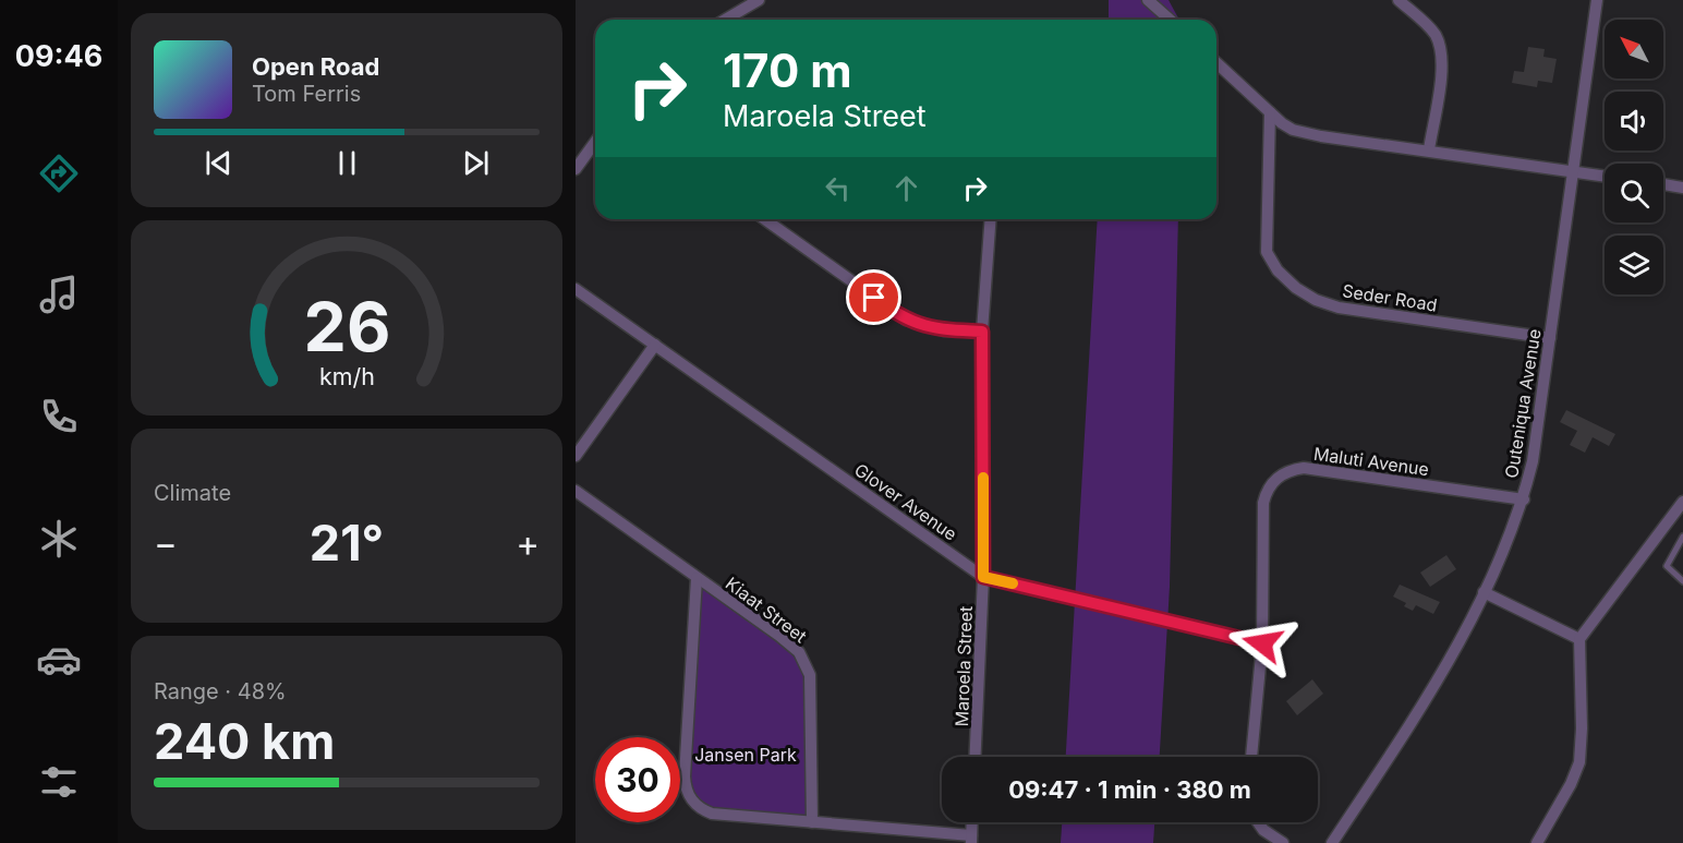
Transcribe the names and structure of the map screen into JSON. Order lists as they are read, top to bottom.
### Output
{
  "streets": {
    "street": [
      "Seder Road",
      "Outeniqua Avenue",
      "Maluti Avenue",
      "Glover Avenue",
      "Kiaat Street",
      "Maroela Street"
    ]
  },
  "crossings": [
    ["Seder Road", "Outeniqua Avenue"],
    ["Outeniqua Avenue", "Maluti Avenue"],
    ["Maluti Avenue", "Glover Avenue"],
    ["Glover Avenue", "Maroela Street"]
  ],
  "parks": ["Jansen Park"],
  "north": "top left",
  "page": {
    "tabs": "09:46",
    "turn": ["170 m", "Maroela Street"],
    "song": ["Open Road", "Tom Ferris"],
    "tile": [
      "Climate",
      ["Range · 48%", "240 km"]
    ],
    "heat": ["−", "21°", "+"],
    "limit": "30",
    "trip": "09:47 · 1 min · 380 m",
    "gauge": ["26", "km/h"]
  }
}
